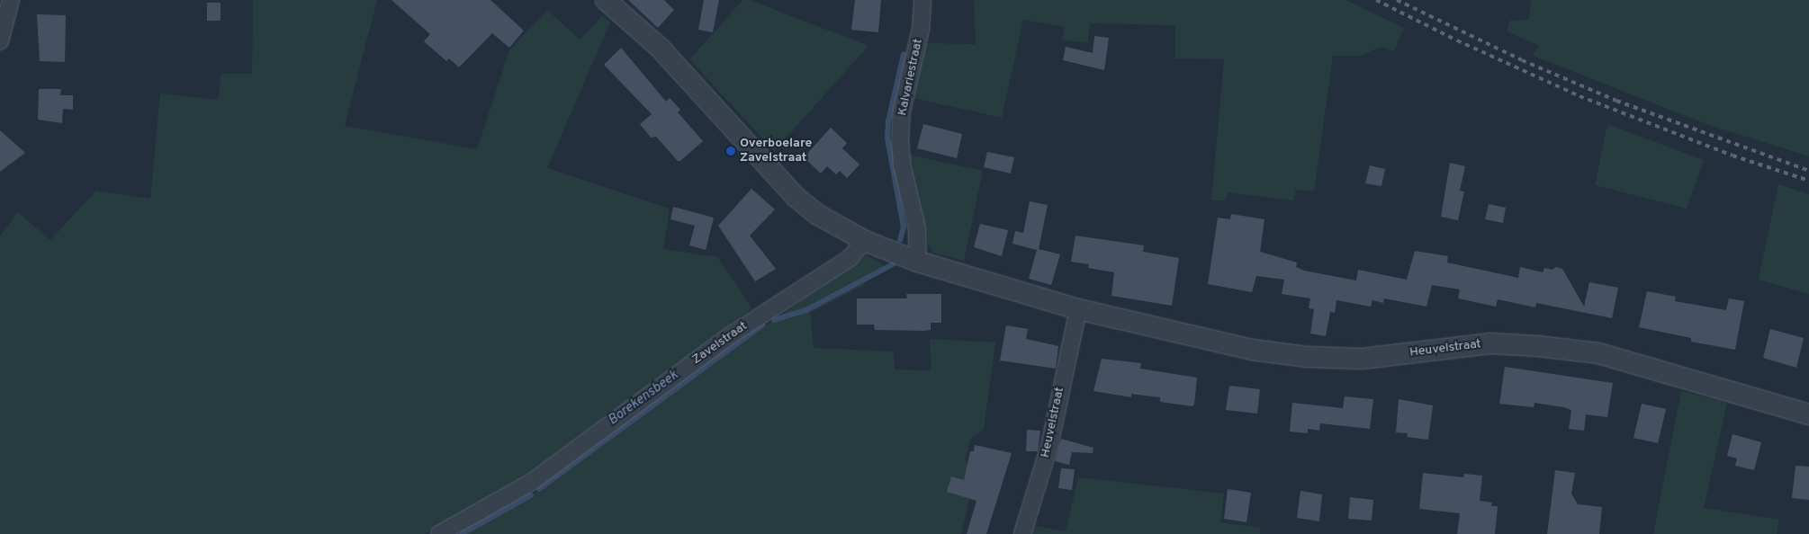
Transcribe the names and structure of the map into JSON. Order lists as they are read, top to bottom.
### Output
{
  "streets": {
    "street": ["Kalvariestraat", "Zavelstraat", "Heuvelstraat"]
  },
  "crossings": [
    ["Kalvariestraat", "Heuvelstraat"],
    ["Zavelstraat", "Heuvelstraat"]
  ],
  "water": ["Borekensbeek"],
  "places": ["Overboelare Zavelstraat"]
}
